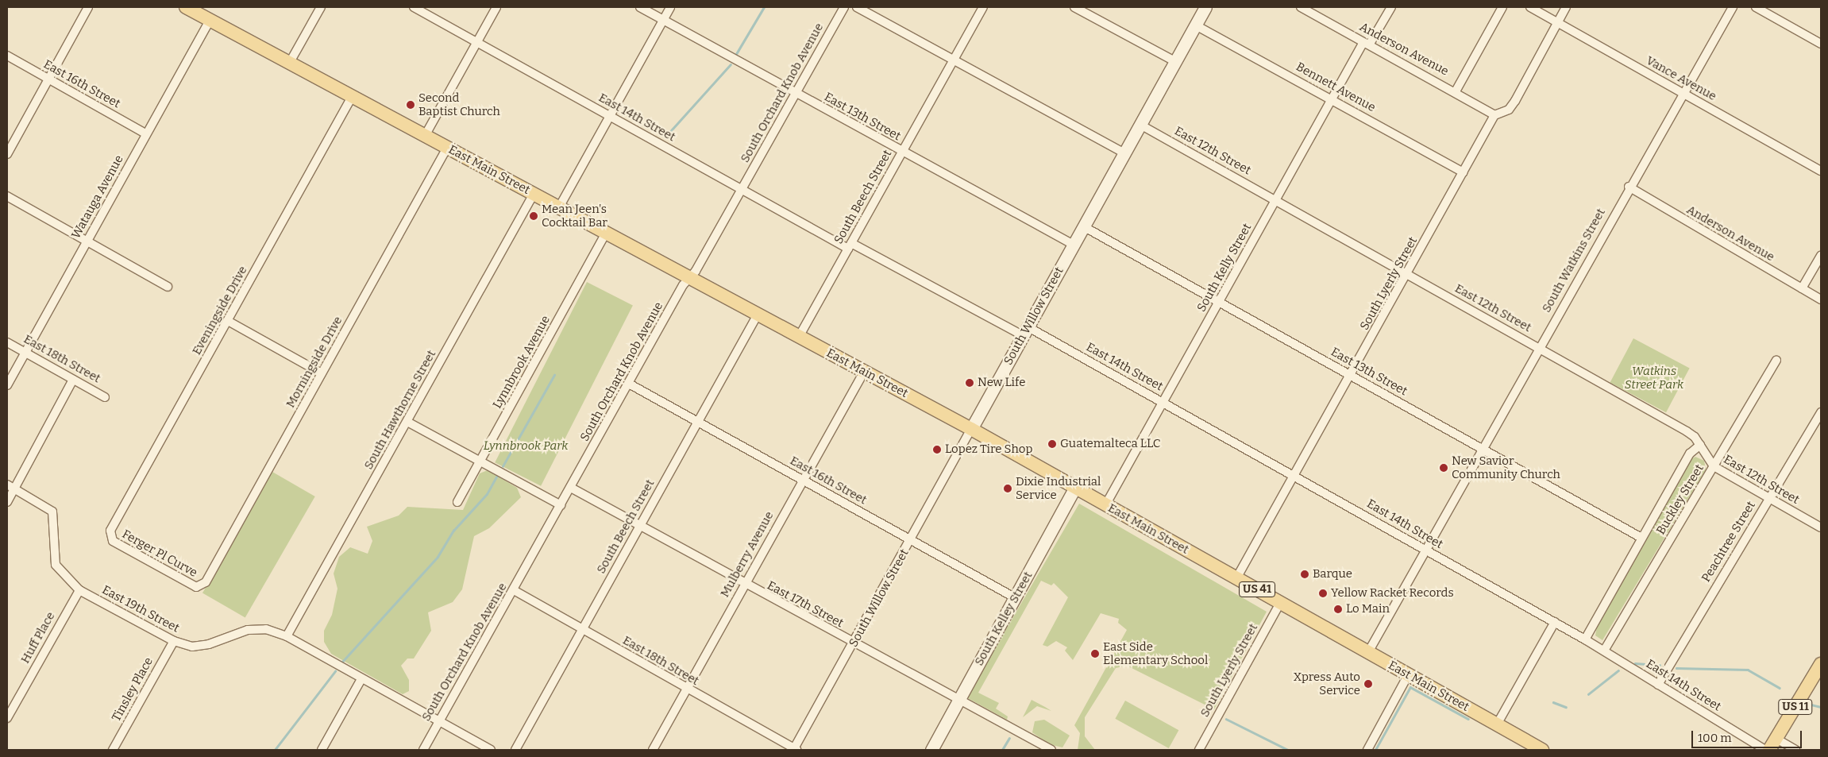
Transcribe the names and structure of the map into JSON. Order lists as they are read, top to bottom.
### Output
{
  "streets": {
    "main road": [
      "East Main Street",
      "South Willow Street",
      "US 41",
      "South Kelley Street",
      "US 11"
    ],
    "street": [
      "Anderson Avenue",
      "Vance Avenue",
      "East 16th Street",
      "Bennett Avenue",
      "South Orchard Knob Avenue",
      "East 13th Street",
      "East 14th Street",
      "East 12th Street",
      "Watauga Avenue",
      "South Beech Street",
      "South Watkins Street",
      "South Kelly Street",
      "South Lyerly Street",
      "Eveningside Drive",
      "East 18th Street",
      "Morningside Drive",
      "Lynnbrook Avenue",
      "South Hawthorne Street",
      "Buckley Street",
      "Peachtree Street",
      "Ferger Pl Curve",
      "Mulberry Avenue",
      "East 17th Street",
      "East 19th Street",
      "Huff Place",
      "Tinsley Place"
    ]
  },
  "crossings": [
    ["Anderson Avenue", "South Watkins Street"],
    ["Anderson Avenue", "South Kelly Street"],
    ["Anderson Avenue", "South Lyerly Street"],
    ["Vance Avenue", "South Watkins Street"],
    ["East 16th Street", "South Orchard Knob Avenue"],
    ["East 16th Street", "Watauga Avenue"],
    ["East 16th Street", "South Beech Street"],
    ["East 16th Street", "South Willow Street"],
    ["East 16th Street", "Mulberry Avenue"],
    ["East 16th Street", "South Kelley Street"],
    ["Bennett Avenue", "South Kelly Street"],
    ["Bennett Avenue", "South Lyerly Street"],
    ["Bennett Avenue", "South Willow Street"],
    ["South Orchard Knob Avenue", "East 13th Street"],
    ["South Orchard Knob Avenue", "East 14th Street"],
    ["South Orchard Knob Avenue", "East Main Street"],
    ["South Orchard Knob Avenue", "East 18th Street"],
    ["South Orchard Knob Avenue", "East 17th Street"],
    ["South Orchard Knob Avenue", "East 19th Street"],
    ["East 13th Street", "South Beech Street"],
    ["East 13th Street", "South Watkins Street"],
    ["East 13th Street", "South Kelly Street"],
    ["East 13th Street", "South Lyerly Street"],
    ["East 13th Street", "South Willow Street"],
    ["East 13th Street", "Buckley Street"],
    ["East 14th Street", "South Beech Street"],
    ["East 14th Street", "South Watkins Street"],
    ["East 14th Street", "South Kelly Street"],
    ["East 14th Street", "South Lyerly Street"],
    ["East 14th Street", "South Willow Street"],
    ["East 14th Street", "Buckley Street"],
    ["East 14th Street", "Peachtree Street"],
    ["East 12th Street", "South Watkins Street"],
    ["East 12th Street", "South Kelly Street"],
    ["East 12th Street", "South Lyerly Street"],
    ["East 12th Street", "South Willow Street"],
    ["East 12th Street", "Buckley Street"],
    ["East 12th Street", "Peachtree Street"],
    ["East Main Street", "Watauga Avenue"],
    ["East Main Street", "South Beech Street"],
    ["East Main Street", "South Watkins Street"],
    ["East Main Street", "South Kelly Street"],
    ["East Main Street", "South Lyerly Street"],
    ["East Main Street", "Eveningside Drive"],
    ["East Main Street", "South Willow Street"],
    ["East Main Street", "Morningside Drive"],
    ["East Main Street", "Lynnbrook Avenue"],
    ["East Main Street", "South Hawthorne Street"],
    ["East Main Street", "Mulberry Avenue"],
    ["East Main Street", "South Kelley Street"],
    ["Watauga Avenue", "East 18th Street"],
    ["South Beech Street", "East 18th Street"],
    ["South Beech Street", "East 17th Street"],
    ["Eveningside Drive", "Ferger Pl Curve"],
    ["South Willow Street", "East 18th Street"],
    ["South Willow Street", "East 17th Street"],
    ["East 18th Street", "Mulberry Avenue"],
    ["Morningside Drive", "Ferger Pl Curve"],
    ["South Hawthorne Street", "East 19th Street"],
    ["Mulberry Avenue", "East 17th Street"],
    ["East 17th Street", "South Kelley Street"],
    ["East 19th Street", "Huff Place"],
    ["East 19th Street", "Tinsley Place"]
  ],
  "parks": ["Watkins Street Park", "Lynnbrook Park"],
  "places": [
    "Second Baptist Church",
    "Mean Jeen's Cocktail Bar",
    "New Life",
    "Guatemalteca LLC",
    "Lopez Tire Shop",
    "New Savior Community Church",
    "Dixie Industrial Service",
    "Barque",
    "Yellow Racket Records",
    "Lo Main",
    "East Side Elementary School",
    "Xpress Auto Service"
  ],
  "scale_bar": "100 m"
}
